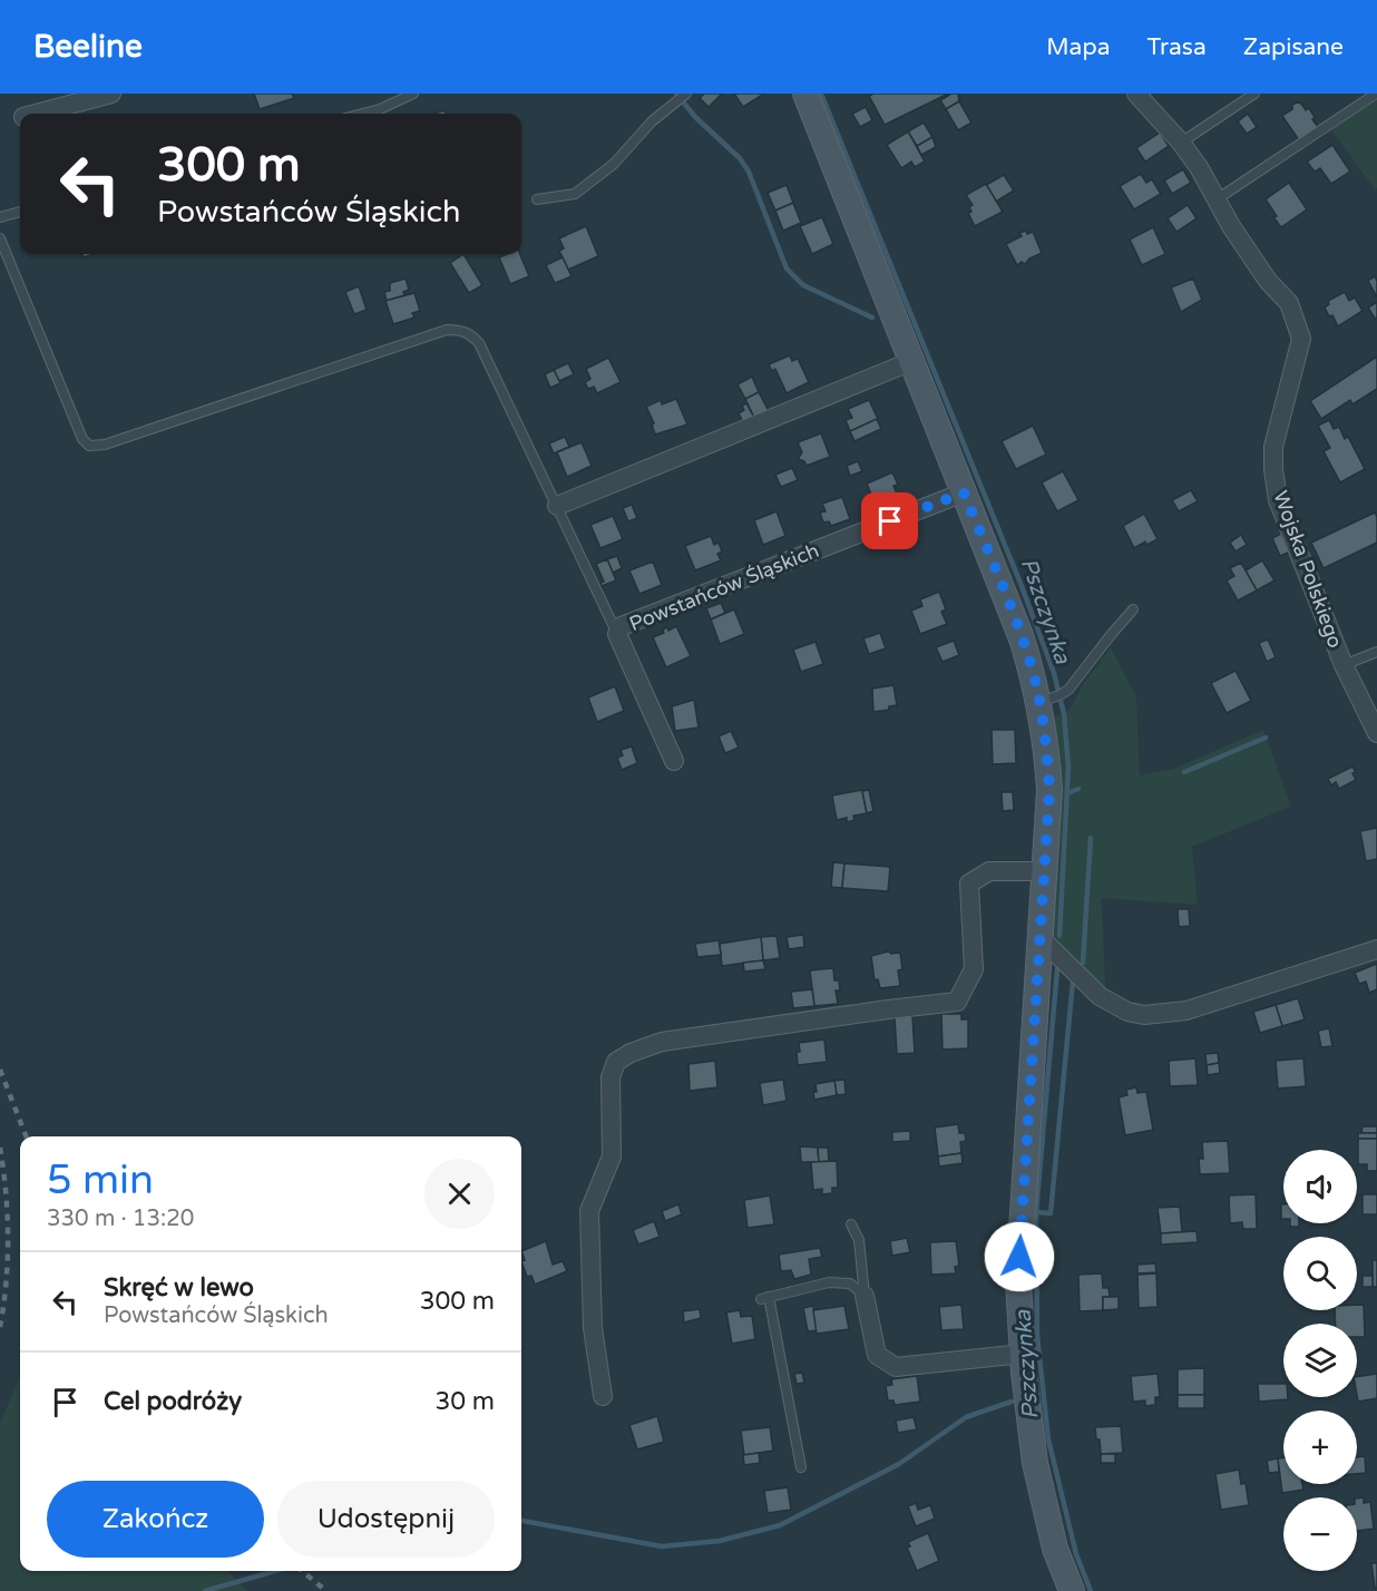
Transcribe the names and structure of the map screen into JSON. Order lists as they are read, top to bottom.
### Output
{
  "streets": {
    "street": ["Wojska Polskiego", "Powstańców Śląskich"]
  },
  "water": ["Pszczynka"],
  "page": {
    "header": "Beeline",
    "nav": ["Mapa", "Trasa", "Zapisane"],
    "turn": ["300 m", "Powstańców Śląskich"],
    "heading": ["5 min", "330 m · 13:20"],
    "map_buttons": ["+", "−"],
    "list": [
      {
        "name": "Skręć w lewo",
        "note": "Powstańców Śląskich",
        "value": "300 m"
      },
      {
        "name": "Cel podróży",
        "value": "30 m"
      }
    ],
    "buttons": ["Zakończ", "Udostępnij"]
  }
}
